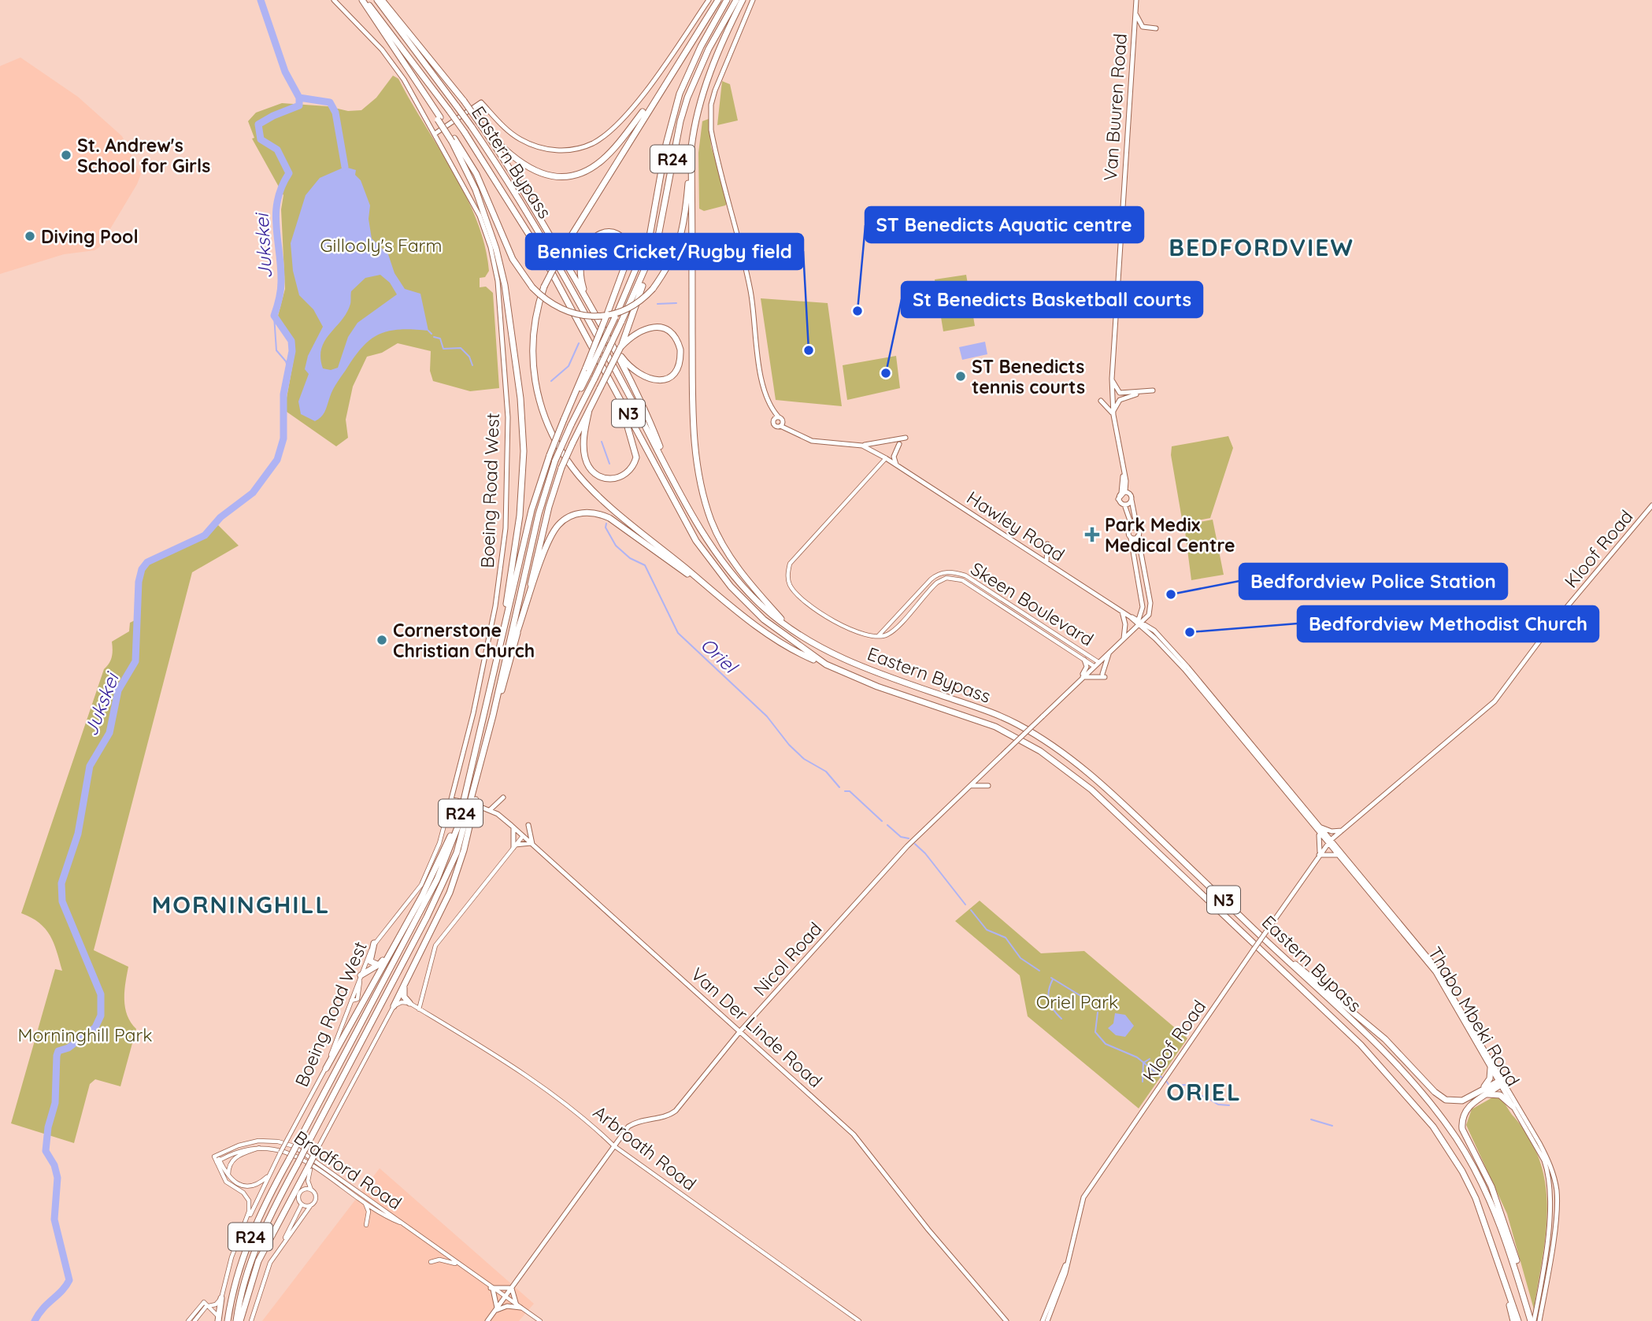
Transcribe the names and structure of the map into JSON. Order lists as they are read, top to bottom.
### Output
{
  "streets": {
    "highway": ["R24", "Eastern Bypass", "N3"],
    "main road": [
      "Van Buuren Road",
      "Boeing Road West",
      "Hawley Road",
      "Kloof Road",
      "Nicol Road",
      "Thabo Mbeki Road",
      "Van Der Linde Road"
    ],
    "street": ["Skeen Boulevard", "Arbroath Road", "Bradford Road"]
  },
  "crossings": [
    ["Eastern Bypass", "Thabo Mbeki Road"],
    ["Boeing Road West", "Van Der Linde Road"],
    ["Hawley Road", "Nicol Road"],
    ["Kloof Road", "Thabo Mbeki Road"],
    ["Skeen Boulevard", "Nicol Road"],
    ["Nicol Road", "Van Der Linde Road"],
    ["Nicol Road", "Arbroath Road"],
    ["Nicol Road", "Bradford Road"]
  ],
  "districts": ["BEDFORDVIEW", "MORNINGHILL", "ORIEL"],
  "water": ["Jukskei", "Oriel"],
  "parks": ["Gillooly's Farm", "Oriel Park", "Morninghill Park"],
  "places": {
    "other": [
      "St. Andrew's School for Girls",
      "Diving Pool",
      "ST Benedicts Aquatic centre",
      "Bennies Cricket/Rugby field",
      "St Benedicts Basketball courts",
      "ST Benedicts tennis courts",
      "Bedfordview Police Station",
      "Bedfordview Methodist Church",
      "Cornerstone Christian Church"
    ],
    "health": ["Park Medix Medical Centre"]
  }
}
